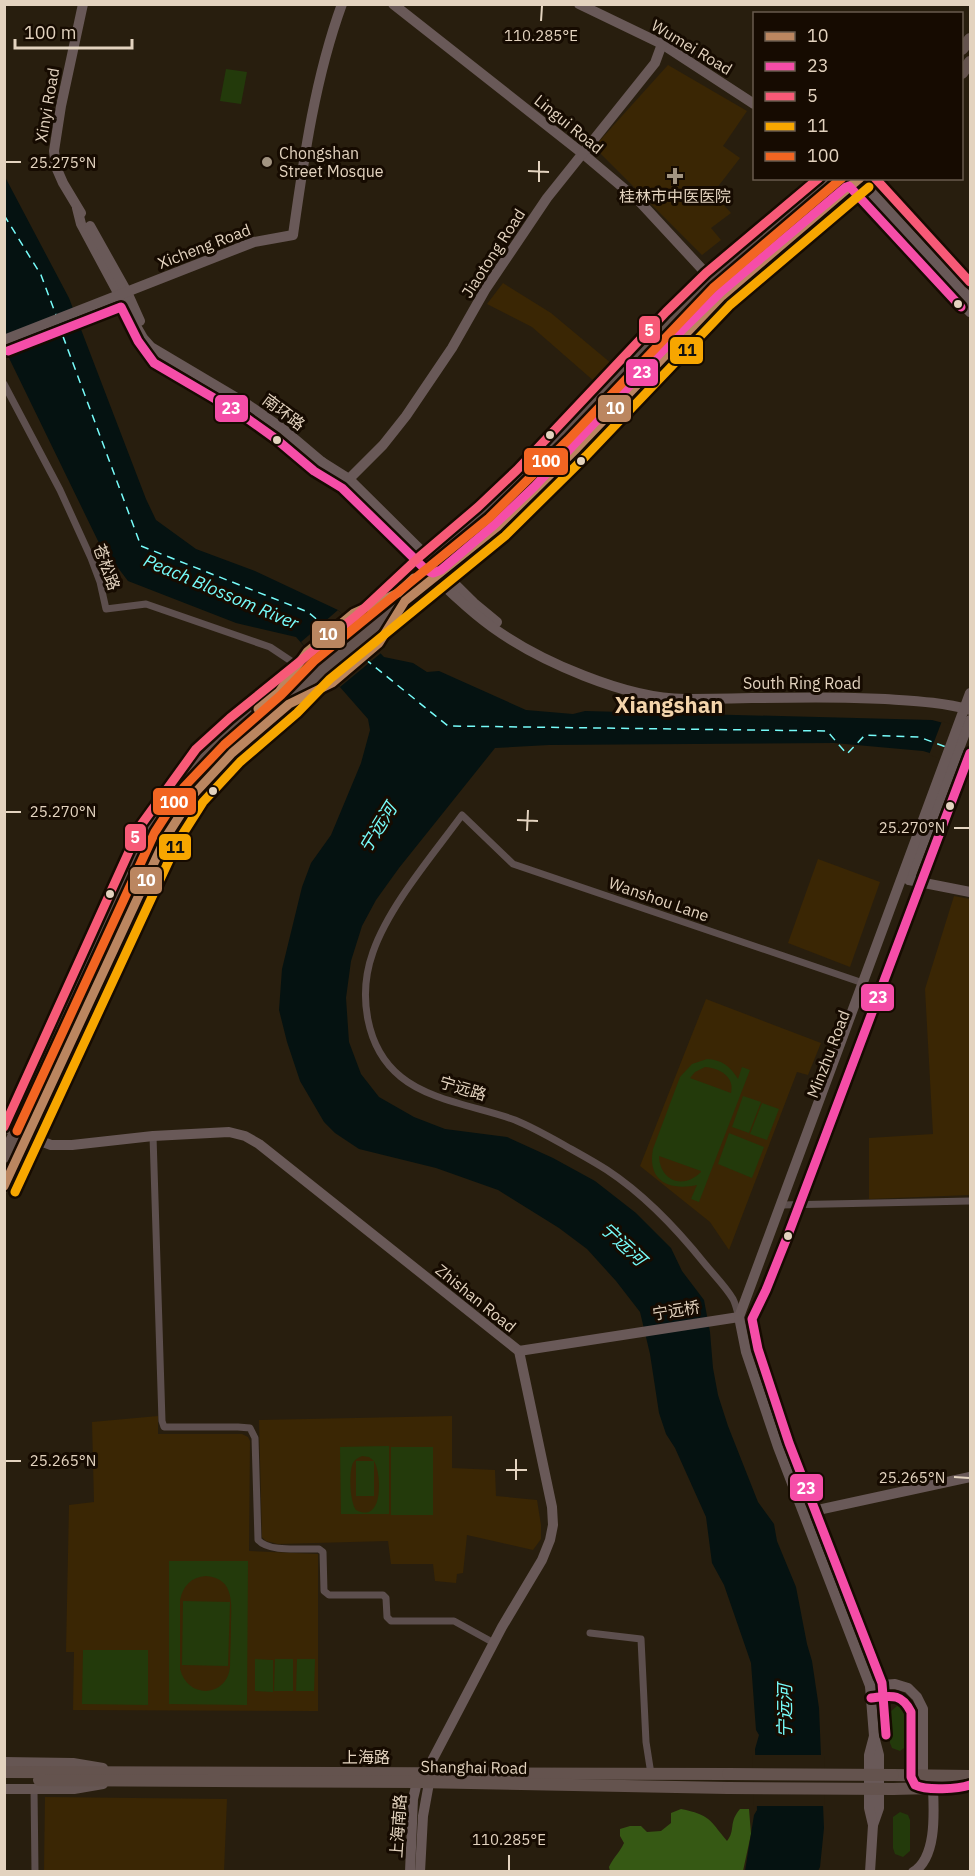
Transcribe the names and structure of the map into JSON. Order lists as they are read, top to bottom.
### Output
{
  "streets": {
    "highway": ["Shanghai Road"],
    "street": [
      "Wumei Road",
      "Xinyi Road",
      "Lingui Road",
      "Xicheng Road",
      "Jiaotong Road",
      "南环路",
      "苍松路",
      "South Ring Road",
      "Wanshou Lane",
      "Minzhu Road",
      "宁远路",
      "Zhishan Road",
      "宁远桥",
      "上海南路"
    ]
  },
  "crossings": [
    ["Wumei Road", "Jiaotong Road"],
    ["Xinyi Road", "Xicheng Road"],
    ["Xinyi Road", "南环路"],
    ["Lingui Road", "Jiaotong Road"],
    ["Xicheng Road", "南环路"],
    ["Jiaotong Road", "South Ring Road"],
    ["南环路", "South Ring Road"],
    ["Wanshou Lane", "Minzhu Road"],
    ["Wanshou Lane", "宁远路"],
    ["Minzhu Road", "宁远路"],
    ["Minzhu Road", "宁远桥"],
    ["宁远路", "宁远桥"],
    ["Zhishan Road", "宁远桥"],
    ["Zhishan Road", "Shanghai Road"],
    ["Zhishan Road", "上海南路"],
    ["Shanghai Road", "上海南路"]
  ],
  "districts": ["Xiangshan"],
  "water": ["Peach Blossom River", "宁远河"],
  "places": {
    "other": ["Chongshan Street Mosque"],
    "health": ["桂林市中医医院"]
  },
  "lines": [
    "transit line 10",
    "transit line 5",
    "transit line 100",
    "transit line 23",
    "transit line 11"
  ],
  "legend": [
    "10",
    "23",
    "5",
    "11",
    "100"
  ],
  "scale_bar": "100 m",
  "coordinates": [
    "110.285°E",
    "25.275°N",
    "25.270°N",
    "25.265°N"
  ]
}
